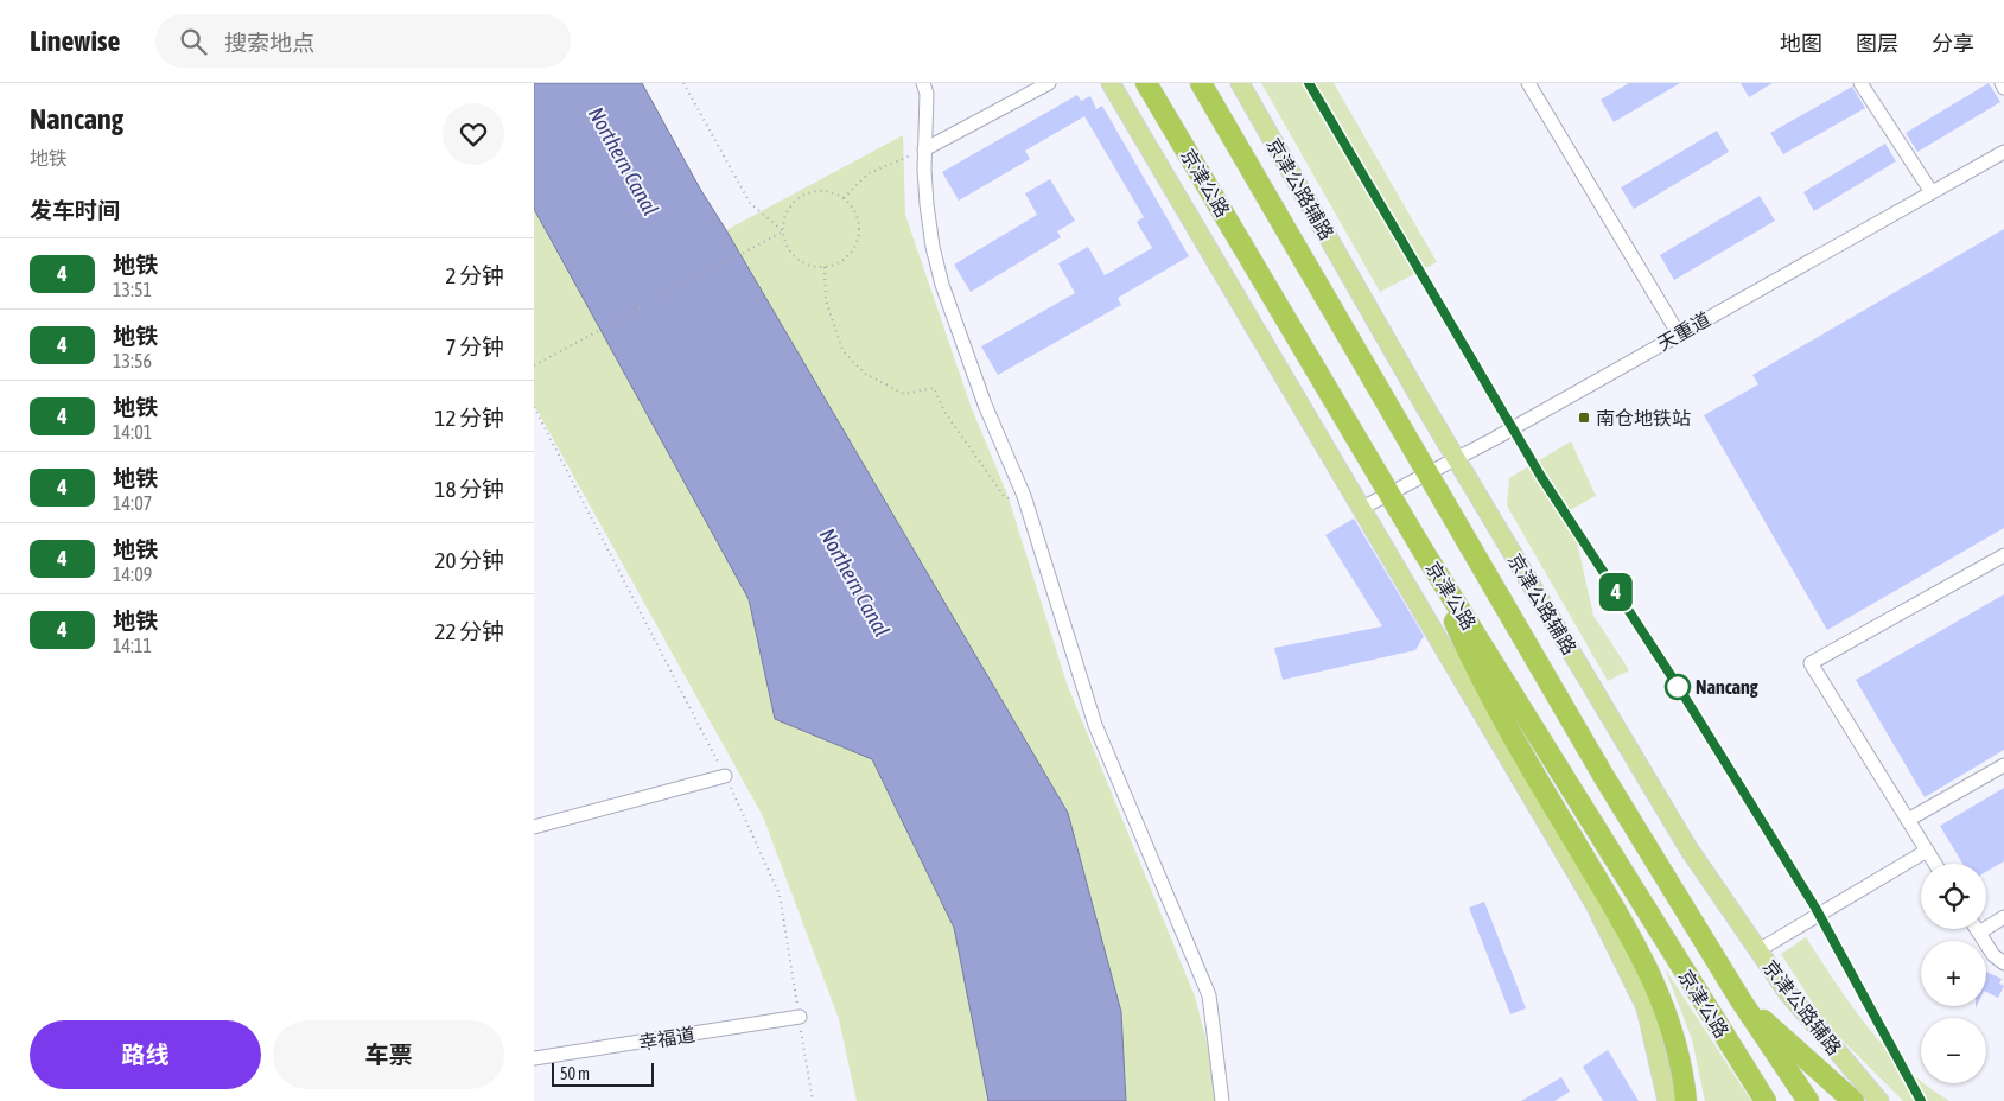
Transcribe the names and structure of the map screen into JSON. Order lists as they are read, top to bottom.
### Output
{
  "streets": {
    "highway": ["京津公路"],
    "main road": ["京津公路辅路"],
    "street": ["天重道", "幸福道"]
  },
  "crossings": [
    ["京津公路", "天重道"],
    ["京津公路辅路", "天重道"]
  ],
  "water": ["Northern Canal"],
  "places": {
    "transit": ["南仓地铁站"],
    "other": ["Nancang"]
  },
  "lines": ["metro line 4"],
  "scale_bar": "50 m",
  "page": {
    "header": "Linewise",
    "search": "搜索地点",
    "nav": ["地图", "图层", "分享"],
    "heading": [
      ["Nancang", "地铁"],
      "发车时间"
    ],
    "on_map": "4",
    "list": [
      {
        "mark": "4",
        "name": "地铁",
        "note": "13:51",
        "value": "2 分钟"
      },
      {
        "mark": "4",
        "name": "地铁",
        "note": "13:56",
        "value": "7 分钟"
      },
      {
        "mark": "4",
        "name": "地铁",
        "note": "14:01",
        "value": "12 分钟"
      },
      {
        "mark": "4",
        "name": "地铁",
        "note": "14:07",
        "value": "18 分钟"
      },
      {
        "mark": "4",
        "name": "地铁",
        "note": "14:09",
        "value": "20 分钟"
      },
      {
        "mark": "4",
        "name": "地铁",
        "note": "14:11",
        "value": "22 分钟"
      }
    ],
    "map_buttons": ["+", "−"],
    "buttons": ["路线", "车票"],
    "scale": "50 m"
  }
}
